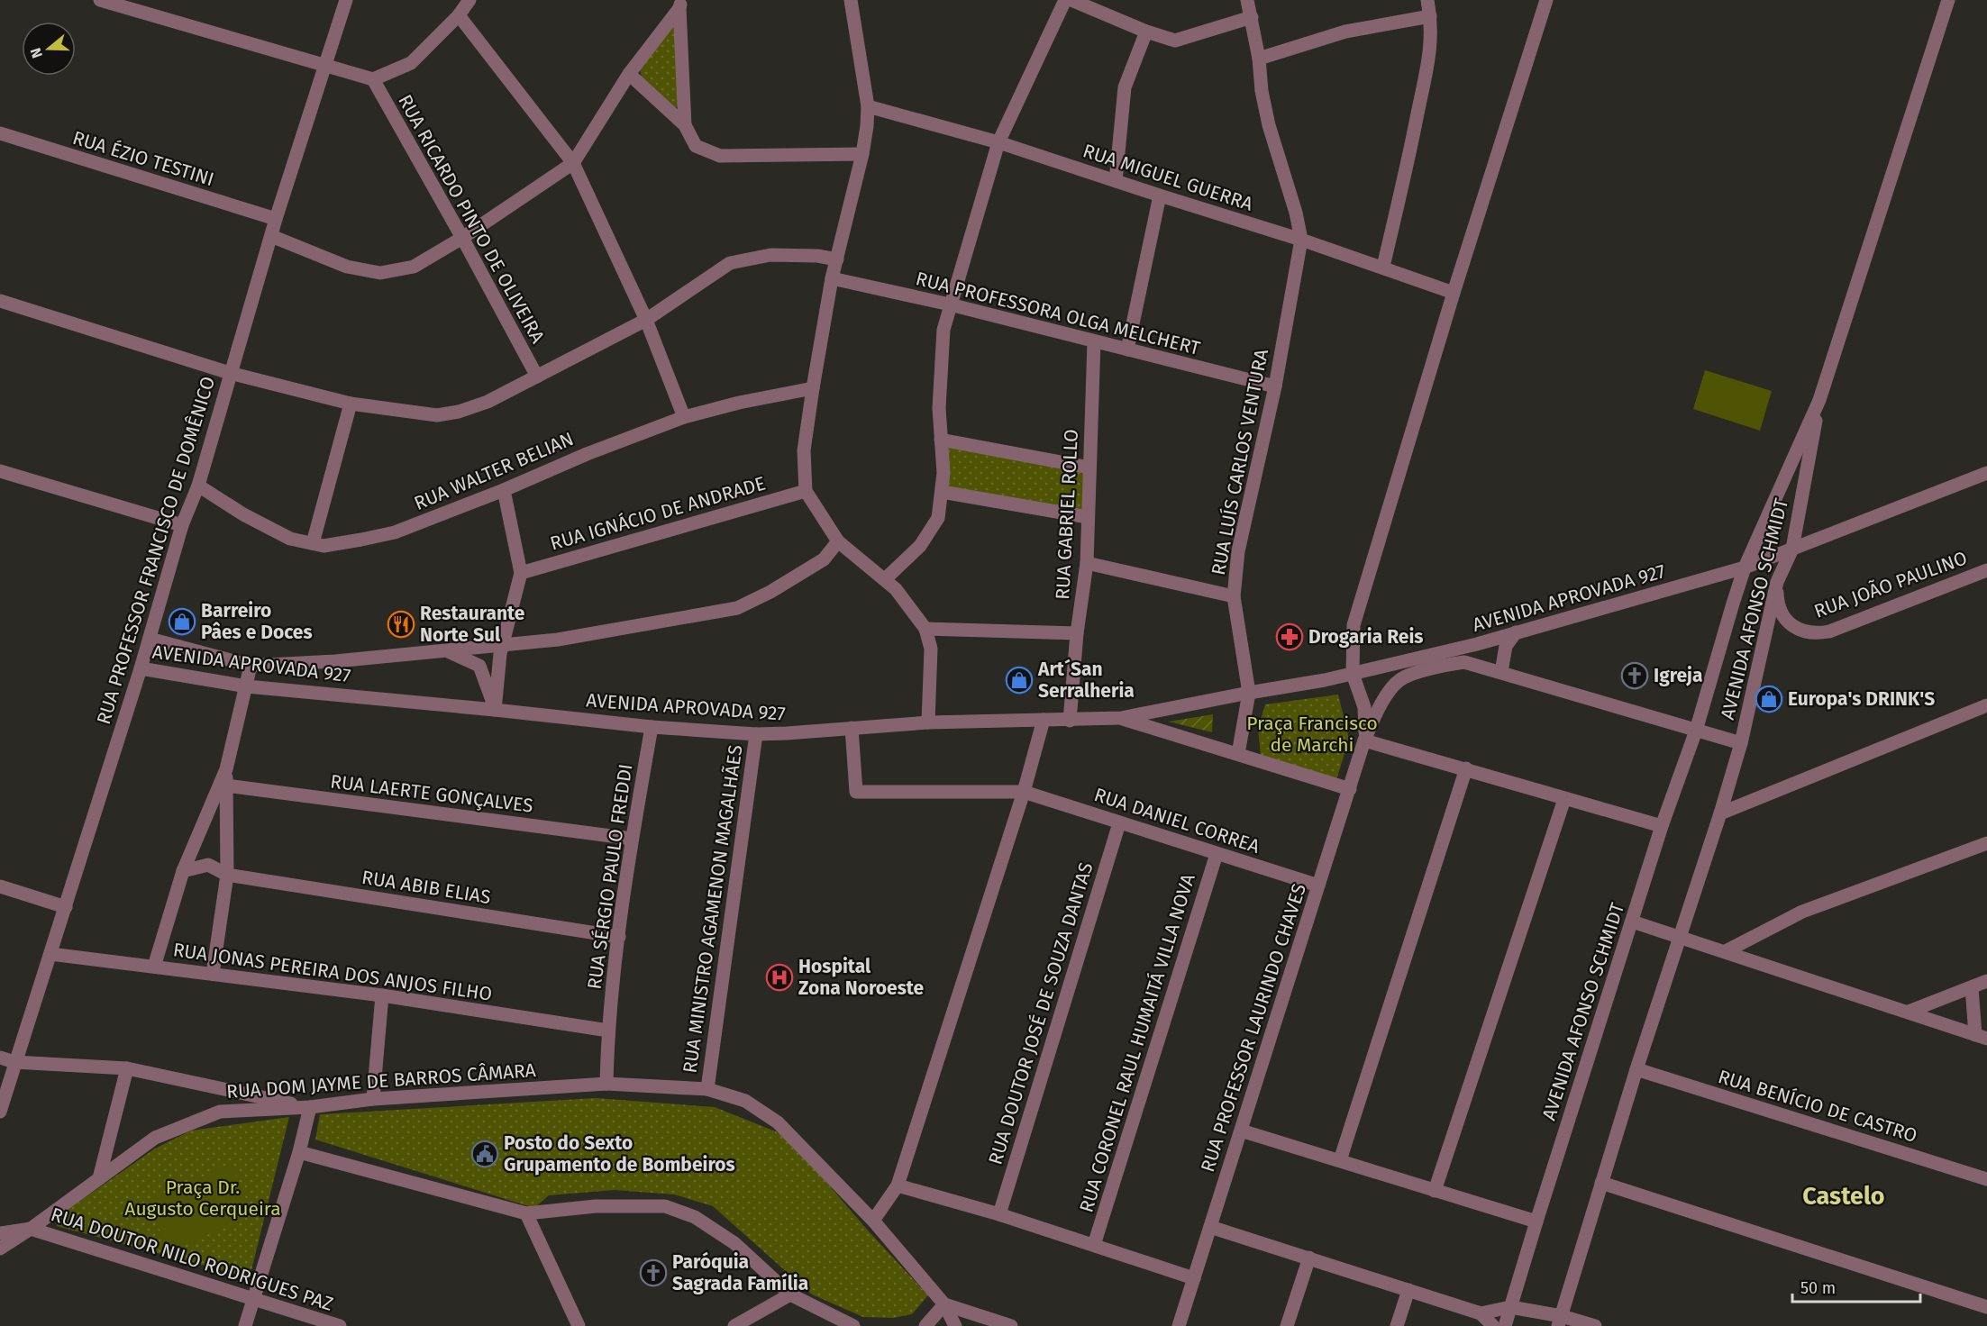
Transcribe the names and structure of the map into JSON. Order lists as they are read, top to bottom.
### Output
{
  "streets": {
    "street": [
      "RUA ÉZIO TESTINI",
      "RUA MIGUEL GUERRA",
      "RUA RICARDO PINTO DE OLIVEIRA",
      "RUA PROFESSORA OLGA MELCHERT",
      "RUA LUÍS CARLOS VENTURA",
      "RUA WALTER BELIAN",
      "RUA IGNÁCIO DE ANDRADE",
      "RUA GABRIEL ROLLO",
      "RUA PROFESSOR FRANCISCO DE DOMÊNICO",
      "RUA JOÃO PAULINO",
      "AVENIDA APROVADA 927",
      "AVENIDA AFONSO SCHMIDT",
      "RUA LAERTE GONÇALVES",
      "RUA DANIEL CORREA",
      "RUA SÉRGIO PAULO FREDDI",
      "RUA ABIB ELIAS",
      "RUA MINISTRO AGAMENON MAGALHÃES",
      "RUA JONAS PEREIRA DOS ANJOS FILHO",
      "RUA DOUTOR JOSÉ DE SOUZA DANTAS",
      "RUA PROFESSOR LAURINDO CHAVES",
      "RUA CORONEL RAUL HUMAITÁ VILLA NOVA",
      "RUA DOM JAYME DE BARROS CÂMARA",
      "RUA BENÍCIO DE CASTRO",
      "RUA DOUTOR NILO RODRIGUES PAZ"
    ]
  },
  "crossings": [
    ["RUA ÉZIO TESTINI", "RUA PROFESSOR FRANCISCO DE DOMÊNICO"],
    ["RUA MIGUEL GUERRA", "RUA LUÍS CARLOS VENTURA"],
    ["RUA PROFESSORA OLGA MELCHERT", "RUA LUÍS CARLOS VENTURA"],
    ["RUA PROFESSORA OLGA MELCHERT", "RUA GABRIEL ROLLO"],
    ["RUA LUÍS CARLOS VENTURA", "AVENIDA APROVADA 927"],
    ["RUA WALTER BELIAN", "RUA PROFESSOR FRANCISCO DE DOMÊNICO"],
    ["RUA GABRIEL ROLLO", "AVENIDA APROVADA 927"],
    ["RUA PROFESSOR FRANCISCO DE DOMÊNICO", "AVENIDA APROVADA 927"],
    ["RUA PROFESSOR FRANCISCO DE DOMÊNICO", "RUA JONAS PEREIRA DOS ANJOS FILHO"],
    ["RUA JOÃO PAULINO", "AVENIDA AFONSO SCHMIDT"],
    ["AVENIDA APROVADA 927", "AVENIDA AFONSO SCHMIDT"],
    ["AVENIDA APROVADA 927", "RUA DANIEL CORREA"],
    ["AVENIDA APROVADA 927", "RUA SÉRGIO PAULO FREDDI"],
    ["AVENIDA APROVADA 927", "RUA MINISTRO AGAMENON MAGALHÃES"],
    ["AVENIDA AFONSO SCHMIDT", "RUA BENÍCIO DE CASTRO"],
    ["RUA LAERTE GONÇALVES", "RUA SÉRGIO PAULO FREDDI"],
    ["RUA DANIEL CORREA", "RUA DOUTOR JOSÉ DE SOUZA DANTAS"],
    ["RUA DANIEL CORREA", "RUA PROFESSOR LAURINDO CHAVES"],
    ["RUA DANIEL CORREA", "RUA CORONEL RAUL HUMAITÁ VILLA NOVA"],
    ["RUA SÉRGIO PAULO FREDDI", "RUA ABIB ELIAS"],
    ["RUA SÉRGIO PAULO FREDDI", "RUA JONAS PEREIRA DOS ANJOS FILHO"],
    ["RUA SÉRGIO PAULO FREDDI", "RUA DOM JAYME DE BARROS CÂMARA"],
    ["RUA MINISTRO AGAMENON MAGALHÃES", "RUA DOM JAYME DE BARROS CÂMARA"],
    ["RUA DOM JAYME DE BARROS CÂMARA", "RUA DOUTOR NILO RODRIGUES PAZ"]
  ],
  "districts": ["Castelo"],
  "parks": ["Praça Francisco de Marchi", "Praça Dr. Augusto Cerqueira"],
  "places": {
    "shop": ["Barreiro Pâes e Doces", "Art´San Serralheria", "Europa's DRINK'S"],
    "restaurant": ["Restaurante Norte Sul"],
    "pharmacy": ["Drogaria Reis"],
    "church": ["Igreja", "Paróquia Sagrada Família"],
    "hospital": ["Hospital Zona Noroeste"],
    "public building": ["Posto do Sexto Grupamento de Bombeiros"]
  },
  "scale_bar": "50 m",
  "north": "left"
}
